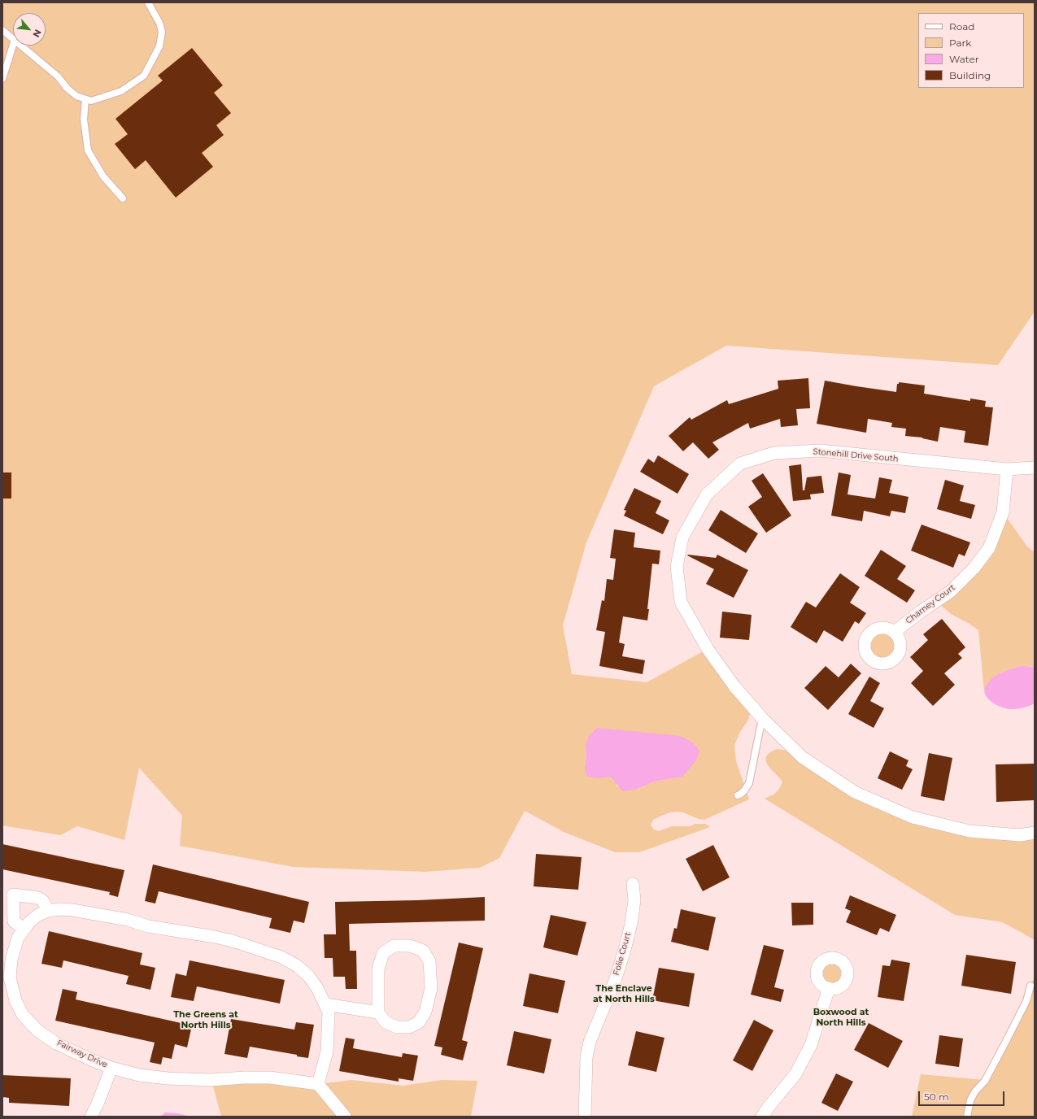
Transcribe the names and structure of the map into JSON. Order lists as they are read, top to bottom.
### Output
{
  "streets": {
    "street": [
      "Stonehill Drive South",
      "Charney Court",
      "Folie Court",
      "Fairway Drive"
    ]
  },
  "crossings": [
    ["Stonehill Drive South", "Charney Court"]
  ],
  "districts": ["The Enclave at North Hills", "Boxwood at North Hills", "The Greens at North Hills"],
  "legend": [
    "Road",
    "Park",
    "Water",
    "Building"
  ],
  "scale_bar": "50 m",
  "north": "bottom right"
}
